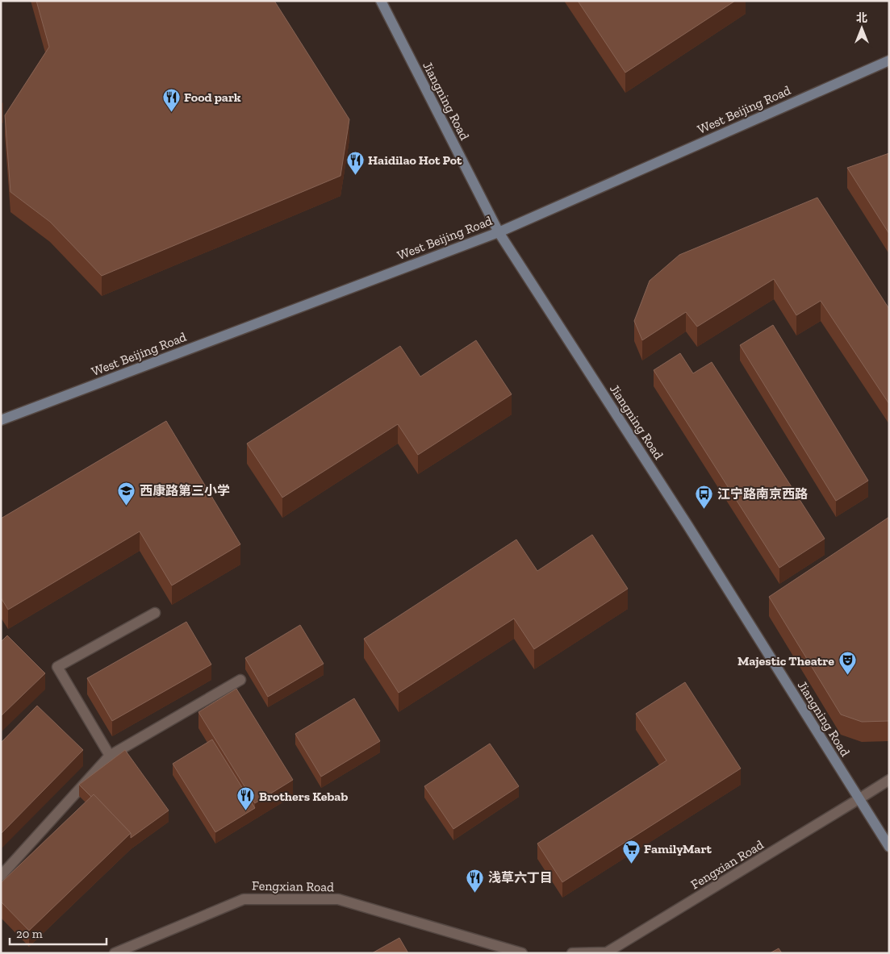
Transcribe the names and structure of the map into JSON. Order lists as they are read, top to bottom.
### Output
{
  "streets": {
    "main road": ["Jiangning Road", "West Beijing Road"],
    "street": ["Fengxian Road"]
  },
  "crossings": [
    ["Jiangning Road", "West Beijing Road"],
    ["Jiangning Road", "Fengxian Road"]
  ],
  "places": {
    "restaurant": [
      "Food park",
      "Haidilao Hot Pot",
      "Brothers Kebab",
      "浅草六丁目"
    ],
    "school or university": ["西康路第三小学"],
    "bus stop": ["江宁路南京西路"],
    "theatre": ["Majestic Theatre"],
    "supermarket": ["FamilyMart"]
  },
  "scale_bar": "20 m",
  "north": "top"
}
